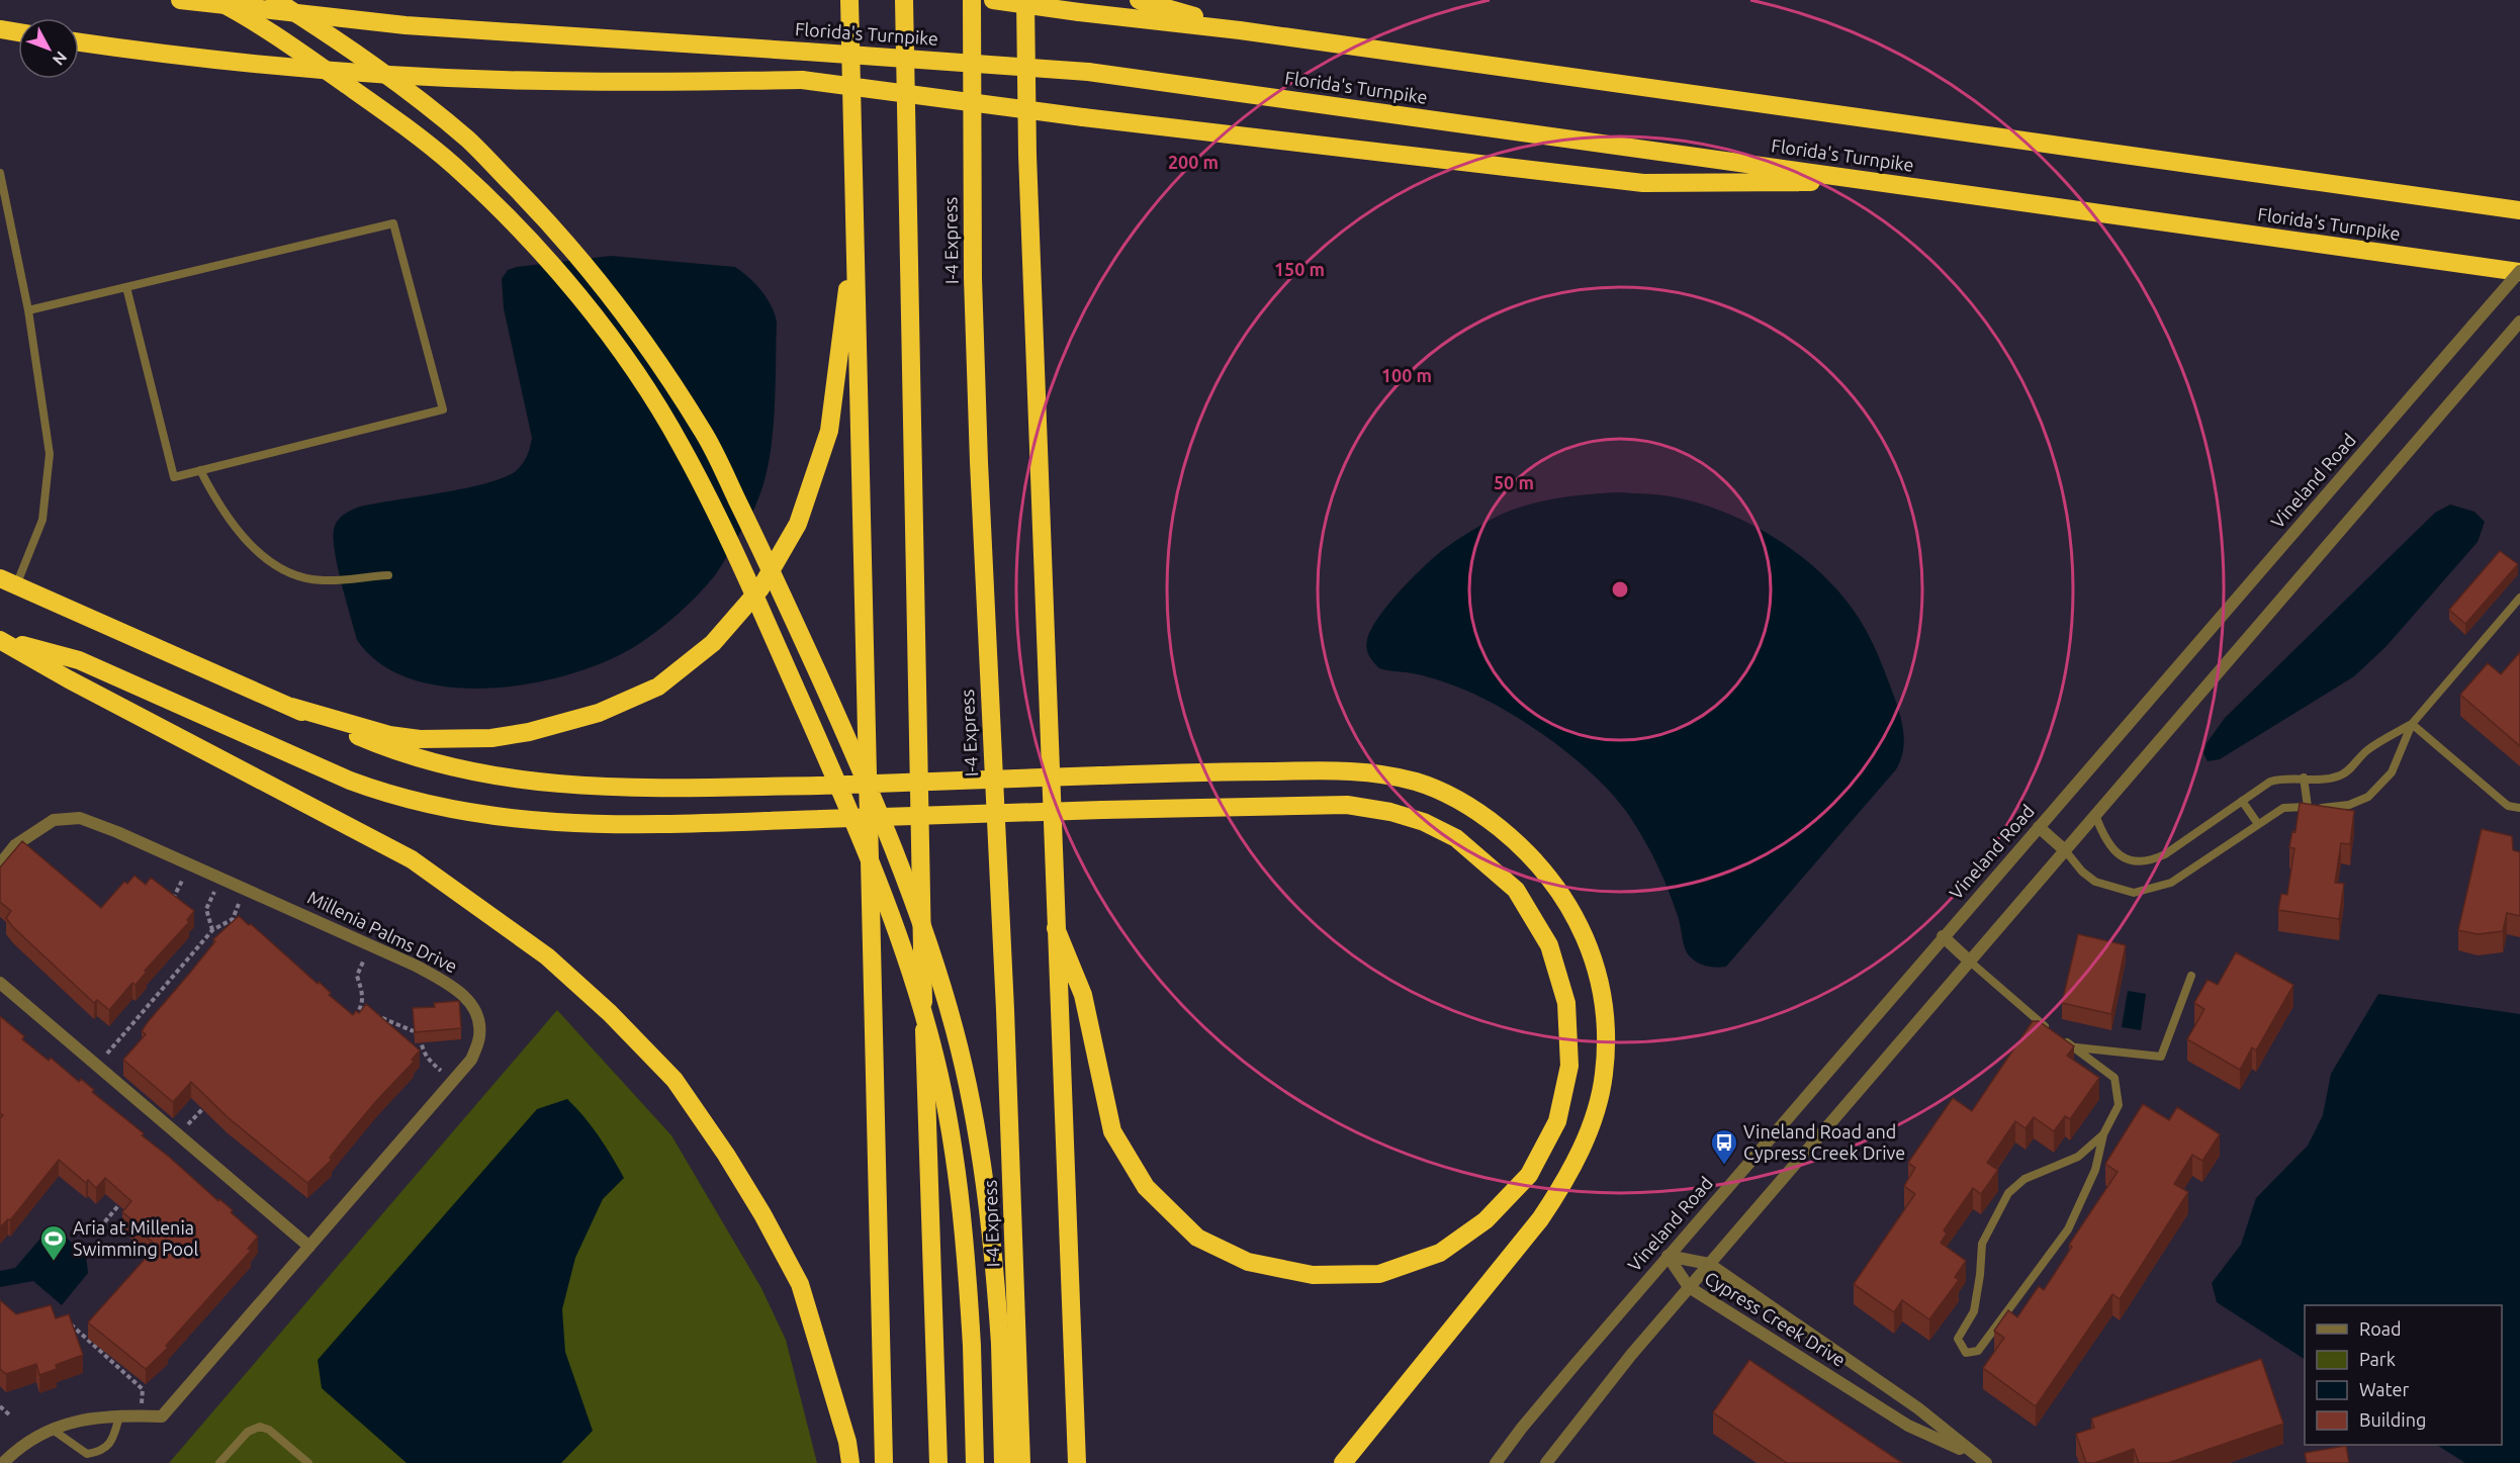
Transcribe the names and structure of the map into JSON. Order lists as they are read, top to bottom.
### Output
{
  "streets": {
    "highway": ["Florida's Turnpike", "I-4 Express"],
    "street": ["Vineland Road", "Millenia Palms Drive", "Cypress Creek Drive"]
  },
  "crossings": [
    ["Florida's Turnpike", "Vineland Road"],
    ["Vineland Road", "Cypress Creek Drive"]
  ],
  "places": {
    "bus stop": ["Vineland Road and Cypress Creek Drive"],
    "sports": ["Aria at Millenia Swimming Pool"]
  },
  "legend": [
    "Road",
    "Park",
    "Water",
    "Building"
  ],
  "north": "bottom right",
  "rings": [
    "200 m",
    "150 m",
    "100 m",
    "50 m"
  ]
}
